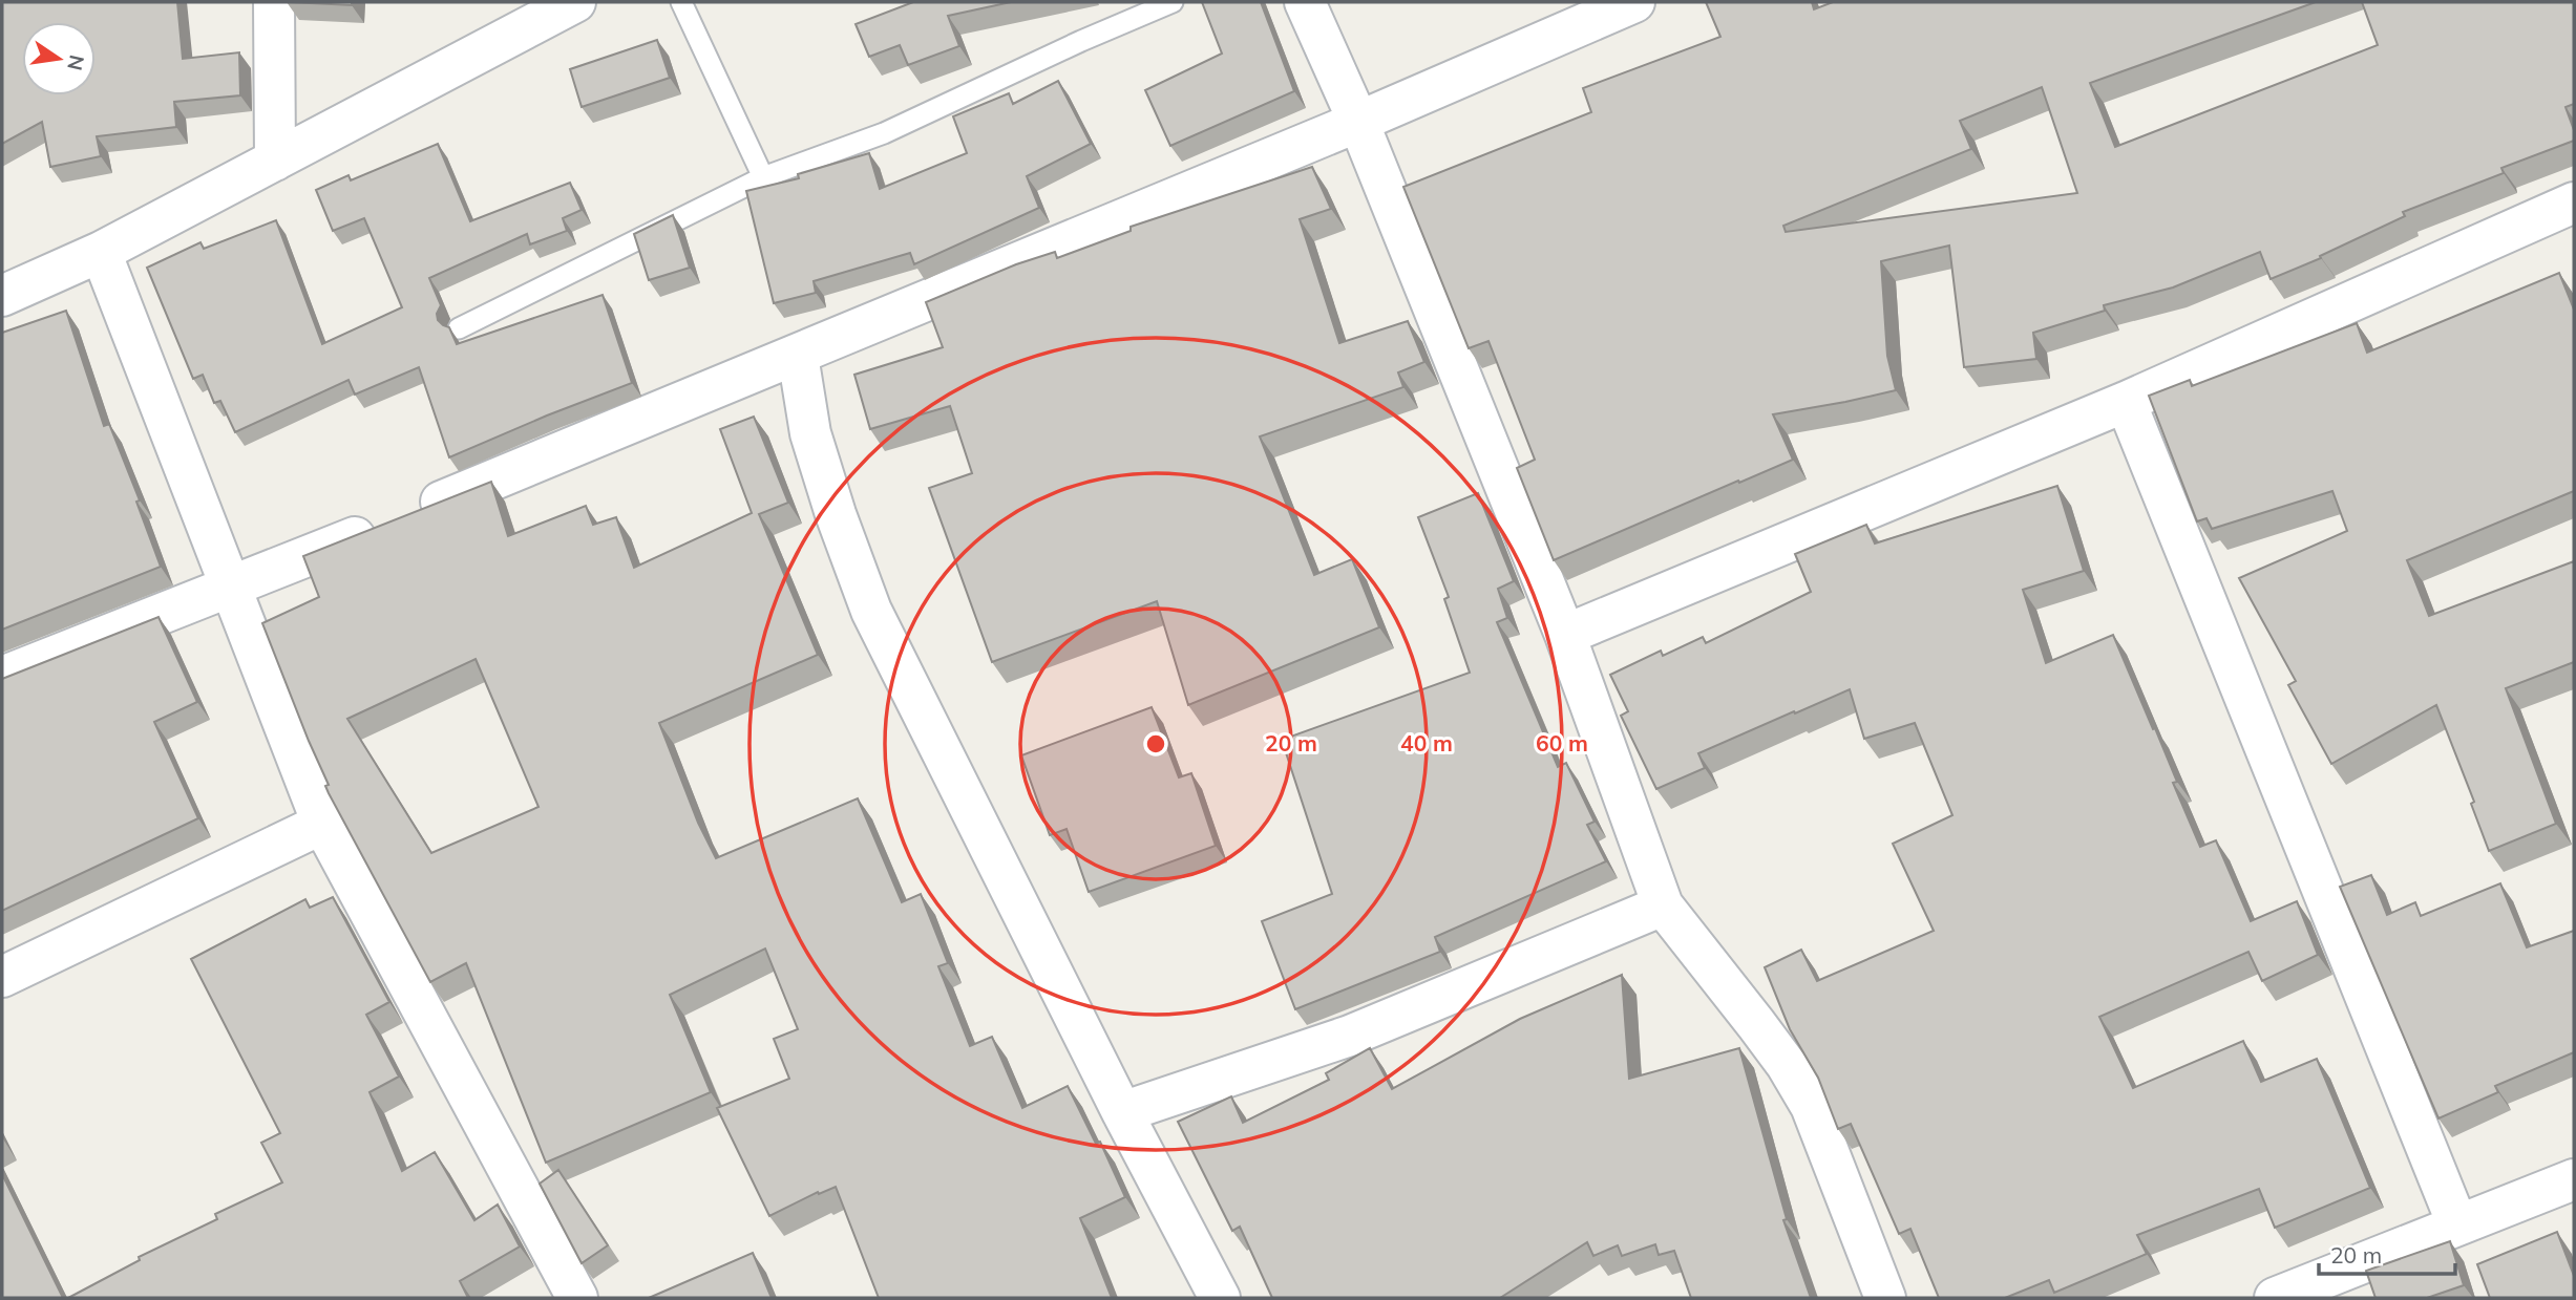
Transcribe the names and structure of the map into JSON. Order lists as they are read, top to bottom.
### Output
{
  "scale_bar": "20 m",
  "north": "right",
  "rings": ["20 m", "40 m", "60 m"]
}
